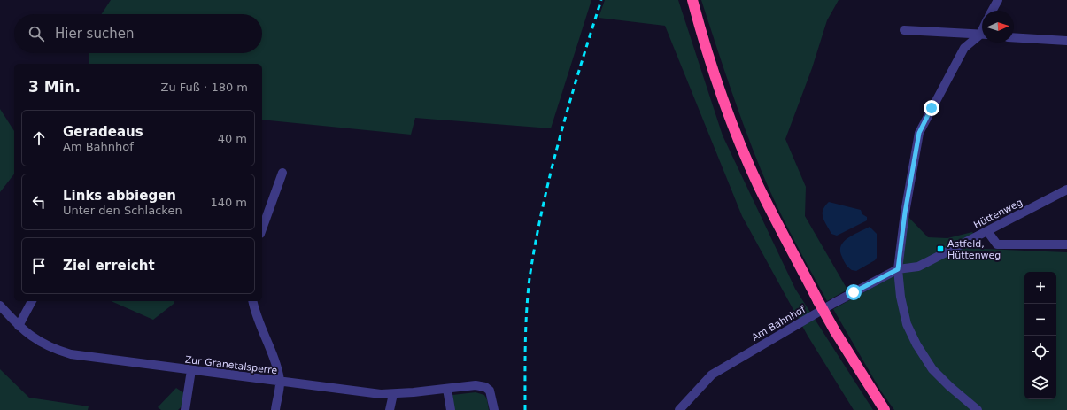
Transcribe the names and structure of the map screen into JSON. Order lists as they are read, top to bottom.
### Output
{
  "streets": {
    "street": ["Hüttenweg", "Am Bahnhof", "Zur Granetalsperre"]
  },
  "crossings": [
    ["Hüttenweg", "Am Bahnhof"]
  ],
  "places": {
    "transit": ["Astfeld, Hüttenweg"]
  },
  "north": "right",
  "page": {
    "search": "Hier suchen",
    "heading": ["3 Min.", "Zu Fuß · 180 m"],
    "list": [
      ["Geradeaus", "Am Bahnhof", "40 m"],
      ["Links abbiegen", "Unter den Schlacken", "140 m"],
      "Ziel erreicht"
    ],
    "map_buttons": ["+", "−"]
  }
}
